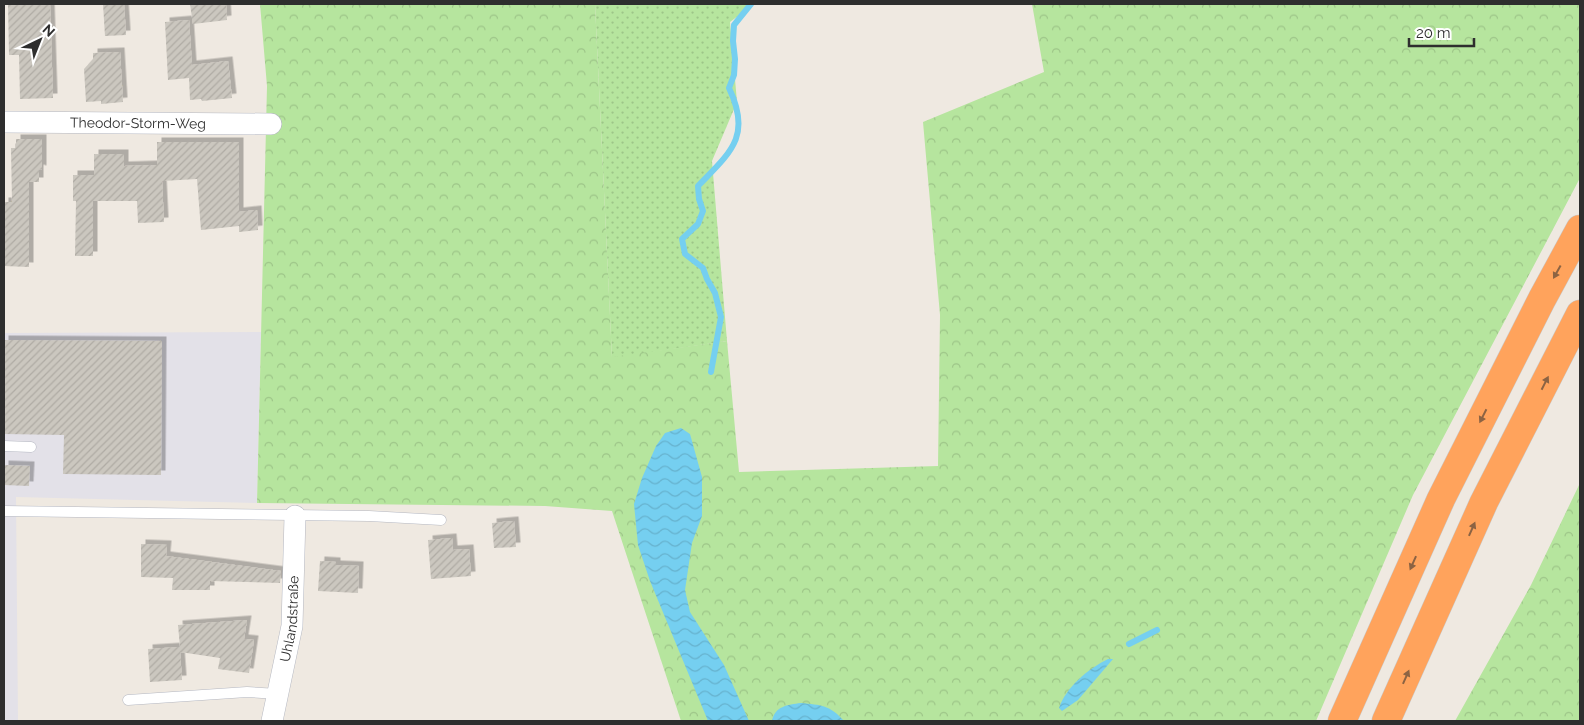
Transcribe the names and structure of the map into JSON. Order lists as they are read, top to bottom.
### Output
{
  "streets": {
    "street": ["Theodor-Storm-Weg", "Uhlandstraße"]
  },
  "scale_bar": "20 m",
  "north": "top right"
}
